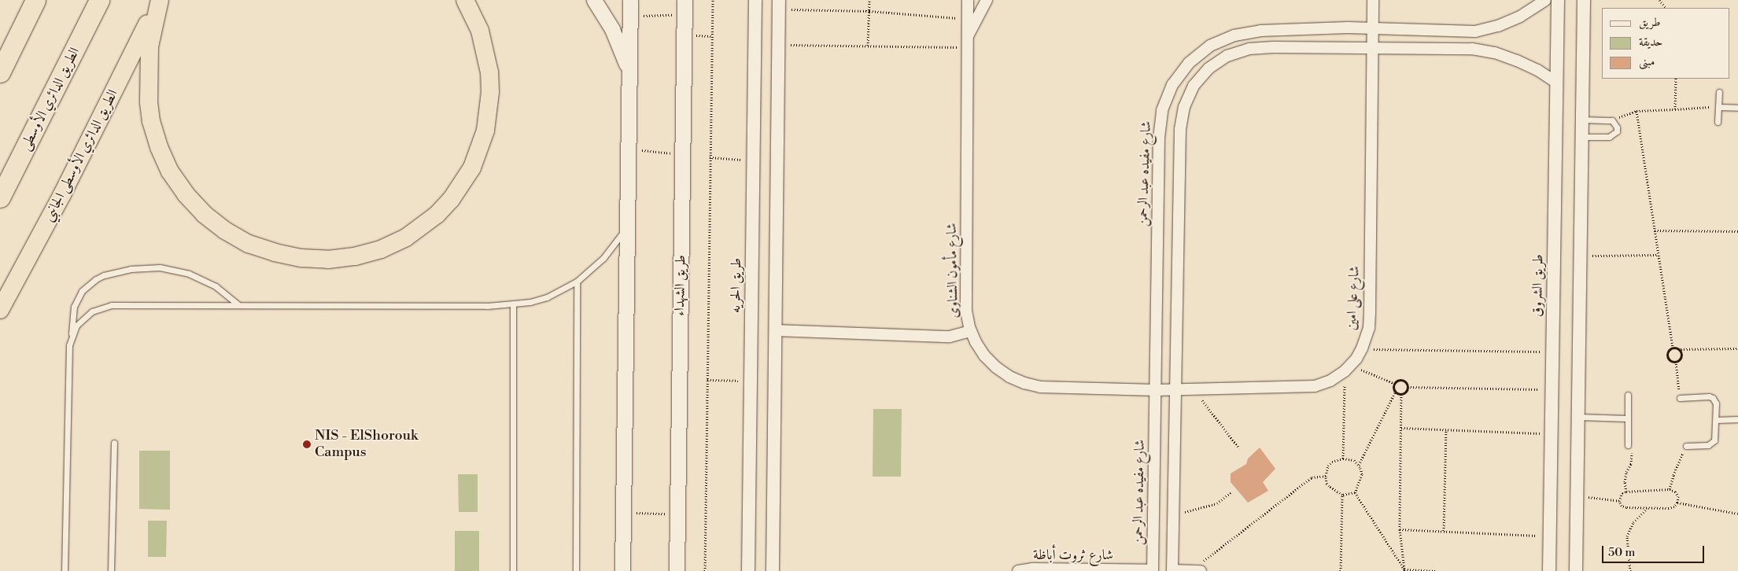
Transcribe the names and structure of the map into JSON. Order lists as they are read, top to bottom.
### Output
{
  "streets": {
    "highway": ["الطريق الدائري الأوسطى", "الطريق الدائري الأوسطى الجانبي"],
    "main road": ["طريق الشهداء"],
    "street": [
      "شارع مفيده عبد الرحمن",
      "شارع مأمون الشناوى",
      "طريق الحريه",
      "طريق الشروق",
      "شارع على امين",
      "شارع ثروت أباظة"
    ]
  },
  "crossings": [
    ["شارع مفيده عبد الرحمن", "شارع مأمون الشناوى"],
    ["شارع مفيده عبد الرحمن", "شارع على امين"],
    ["شارع مفيده عبد الرحمن", "شارع ثروت أباظة"],
    ["شارع مأمون الشناوى", "شارع على امين"]
  ],
  "places": ["NIS - ElShorouk Campus"],
  "legend": ["طريق", "حديقة", "مبنى"],
  "scale_bar": "50 m"
}
